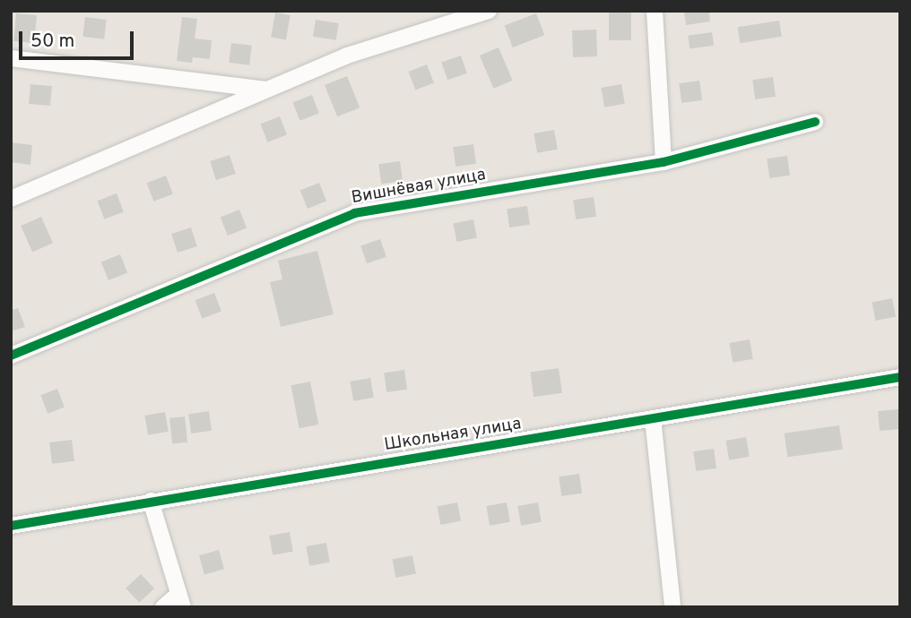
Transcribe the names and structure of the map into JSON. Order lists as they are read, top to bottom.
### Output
{
  "streets": {
    "street": ["Вишнёвая улица", "Школьная улица"]
  },
  "scale_bar": "50 m"
}
